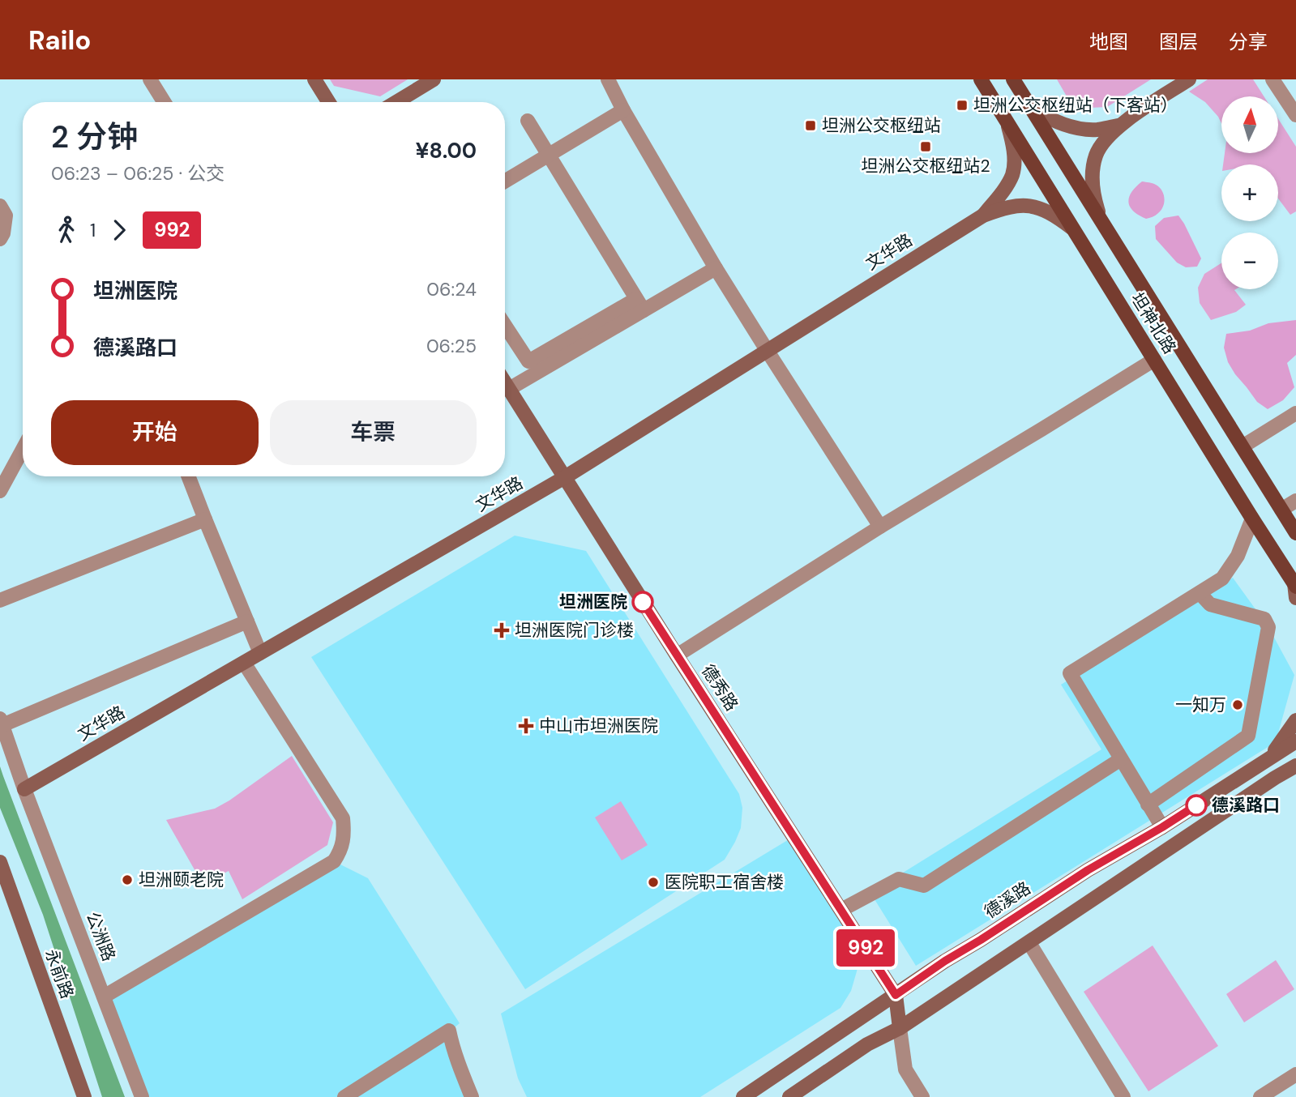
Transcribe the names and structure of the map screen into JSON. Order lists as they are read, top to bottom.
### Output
{
  "streets": {
    "main road": ["坦神北路"],
    "street": [
      "文华路",
      "德秀路",
      "德溪路",
      "公洲路",
      "永前路"
    ]
  },
  "crossings": [
    ["文华路", "德秀路"],
    ["文华路", "公洲路"],
    ["德秀路", "德溪路"]
  ],
  "places": {
    "transit": ["坦洲公交枢纽站（下客站）", "坦洲公交枢纽站", "坦洲公交枢纽站2"],
    "other": [
      "坦洲医院",
      "一知万",
      "德溪路口",
      "坦洲颐老院",
      "医院职工宿舍楼"
    ],
    "health": ["坦洲医院门诊楼", "中山市坦洲医院"]
  },
  "lines": ["bus line 992"],
  "north": "top",
  "page": {
    "header": "Railo",
    "nav": ["地图", "图层", "分享"],
    "on_map": "992",
    "map_buttons": ["+", "−"],
    "heading": ["2 分钟", "06:23 – 06:25 · 公交", "¥8.00"],
    "legs": ["1", "992"],
    "list": [
      {
        "name": "坦洲医院",
        "value": "06:24"
      },
      {
        "name": "德溪路口",
        "value": "06:25"
      }
    ],
    "buttons": ["开始", "车票"]
  }
}
